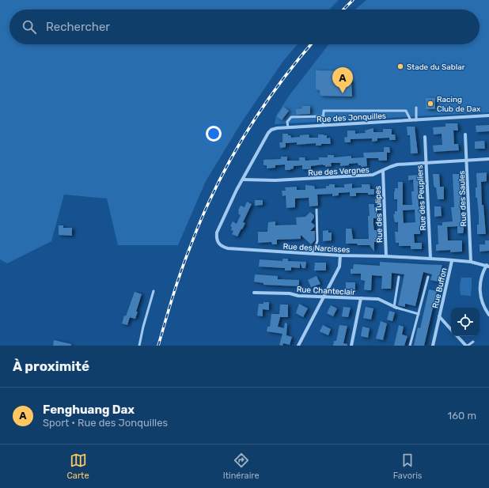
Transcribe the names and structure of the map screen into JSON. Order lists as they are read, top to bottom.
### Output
{
  "streets": {
    "street": [
      "Rue des Jonquilles",
      "Rue des Vergnes",
      "Rue des Peupliers",
      "Rue des Saules",
      "Rue des Tulipes",
      "Rue des Narcisses",
      "Rue Buffon",
      "Rue Chanteclair"
    ]
  },
  "crossings": [
    ["Rue des Jonquilles", "Rue des Vergnes"],
    ["Rue des Jonquilles", "Rue des Narcisses"],
    ["Rue des Vergnes", "Rue des Peupliers"],
    ["Rue des Vergnes", "Rue des Saules"],
    ["Rue des Vergnes", "Rue des Tulipes"],
    ["Rue des Vergnes", "Rue des Narcisses"],
    ["Rue des Peupliers", "Rue des Narcisses"],
    ["Rue des Saules", "Rue des Narcisses"],
    ["Rue des Tulipes", "Rue des Narcisses"],
    ["Rue des Narcisses", "Rue Buffon"]
  ],
  "places": ["Stade du Sablar", "Racing Club de Dax"],
  "page": {
    "search": "Rechercher",
    "pins": "A",
    "heading": "À proximité",
    "list": [
      {
        "mark": "A",
        "name": "Fenghuang Dax",
        "note": "Sport · Rue des Jonquilles",
        "value": "160 m"
      }
    ],
    "nav": ["Carte", "Itinéraire", "Favoris"]
  }
}
